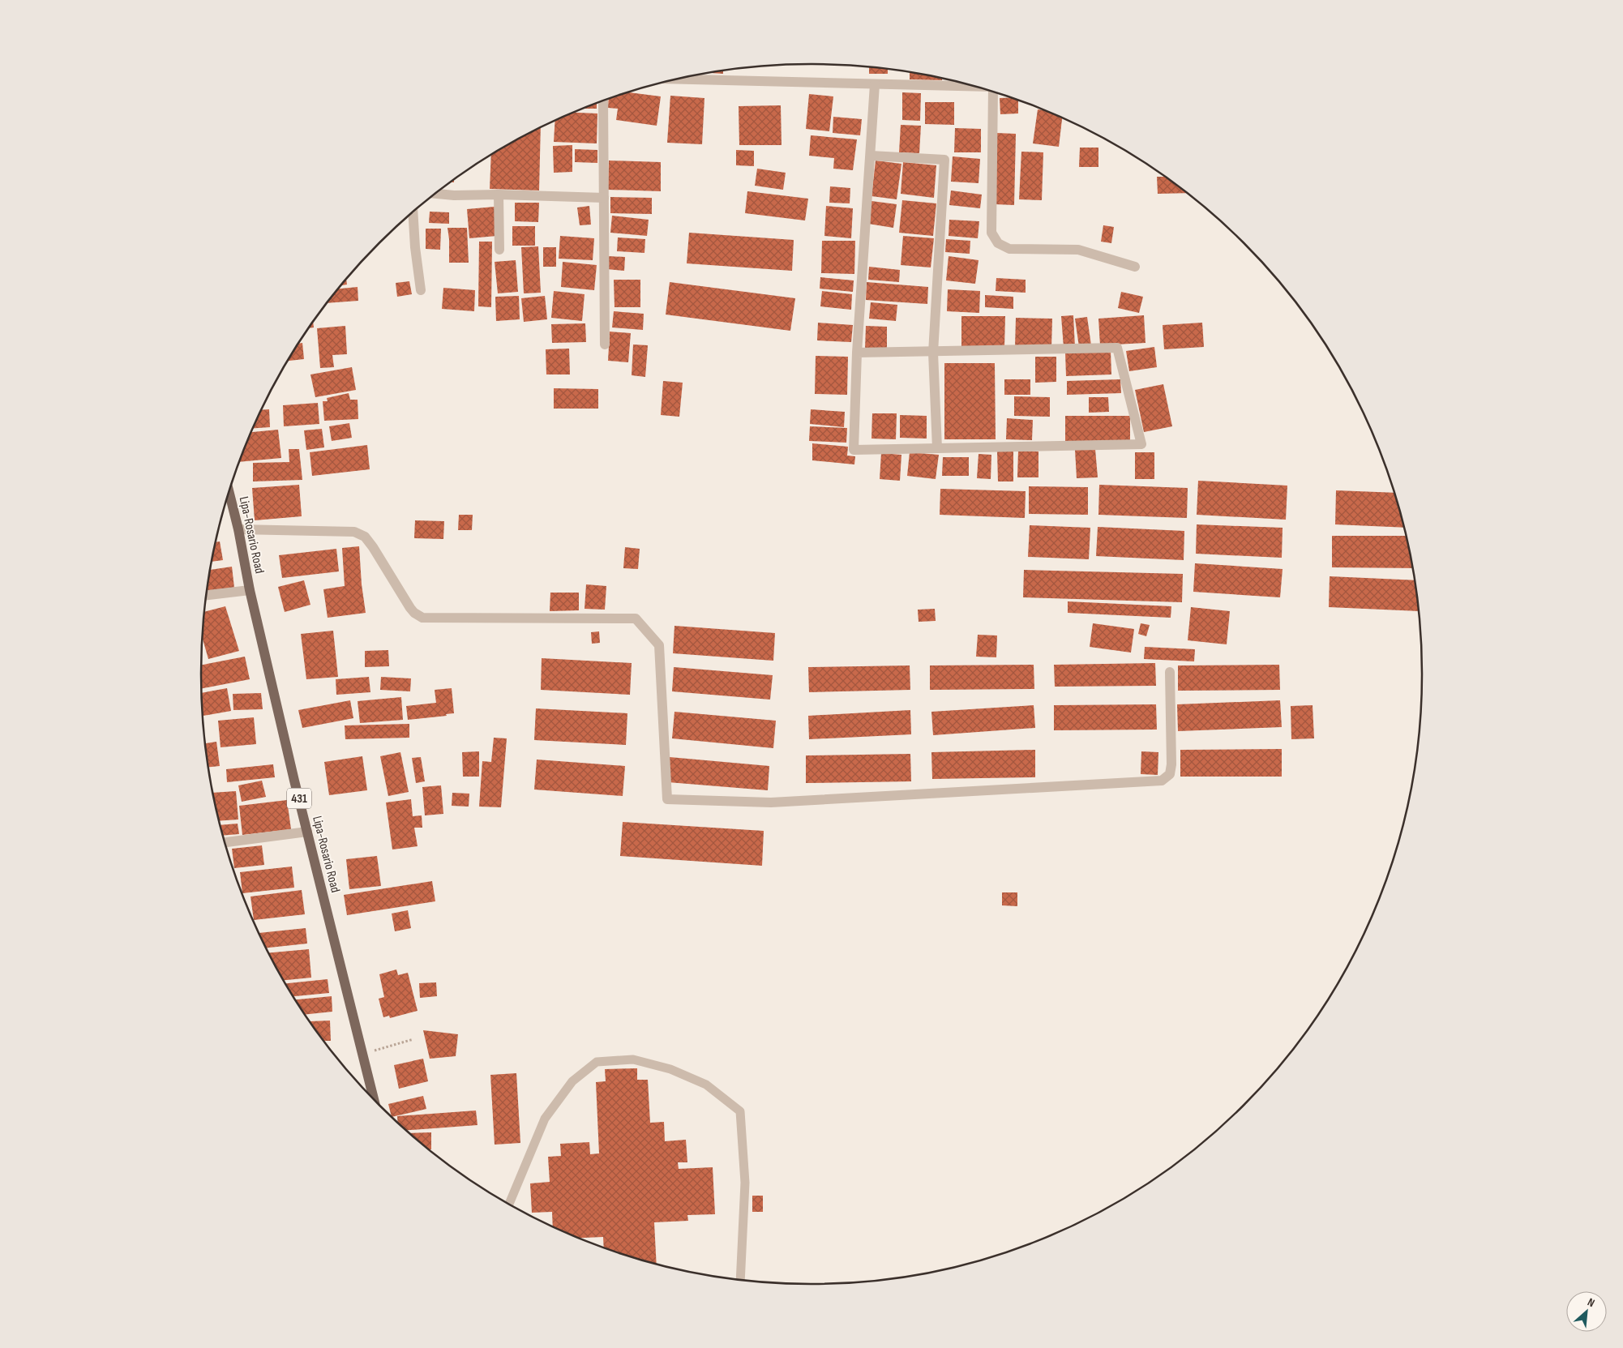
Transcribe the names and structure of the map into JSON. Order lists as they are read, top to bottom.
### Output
{
  "streets": {
    "main road": ["Lipa-Rosario Road", "431"]
  },
  "north": "top right"
}
